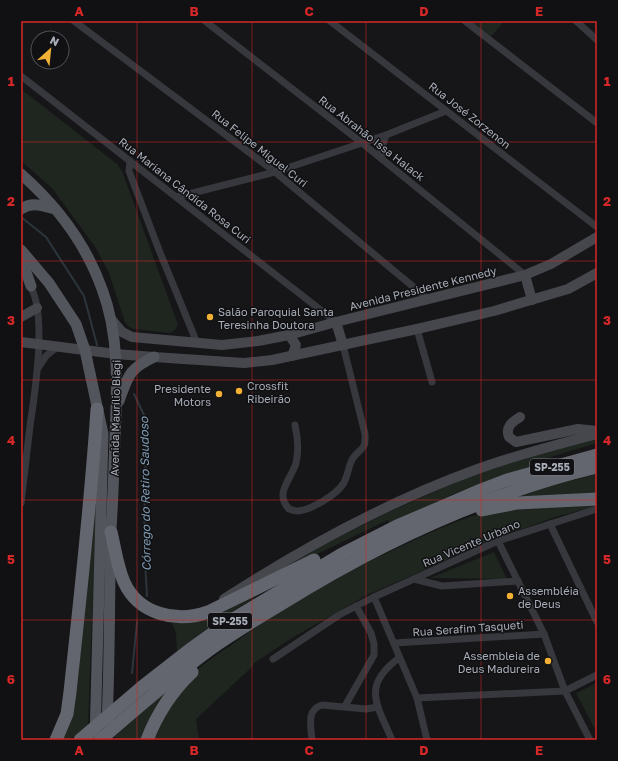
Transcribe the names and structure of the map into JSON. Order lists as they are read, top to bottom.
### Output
{
  "streets": {
    "highway": ["SP-255"],
    "main road": ["Avenida Presidente Kennedy", "Avenida Maurílio Biagi"],
    "street": [
      "Rua José Zorzenon",
      "Rua Abrahão Issa Halack",
      "Rua Felipe Miguel Curi",
      "Rua Mariana Cândida Rosa Curi",
      "Rua Vicente Urbano",
      "Rua Serafim Tasqueti"
    ]
  },
  "crossings": [
    ["Rua Abrahão Issa Halack", "Avenida Presidente Kennedy"],
    ["Rua Felipe Miguel Curi", "Avenida Presidente Kennedy"],
    ["Rua Mariana Cândida Rosa Curi", "Avenida Presidente Kennedy"],
    ["Avenida Presidente Kennedy", "Avenida Maurílio Biagi"]
  ],
  "water": ["Córrego do Retiro Saudoso"],
  "places": [
    "Salão Paroquial Santa Teresinha Doutora",
    "Crossfit Ribeirão",
    "Presidente Motors",
    "Assembléia de Deus",
    "Assembleia de Deus Madureira"
  ],
  "north": "top right",
  "grid": {
    "columns": [
      "A",
      "B",
      "C",
      "D",
      "E"
    ],
    "rows": [
      "1",
      "2",
      "3",
      "4",
      "5",
      "6"
    ]
  }
}
